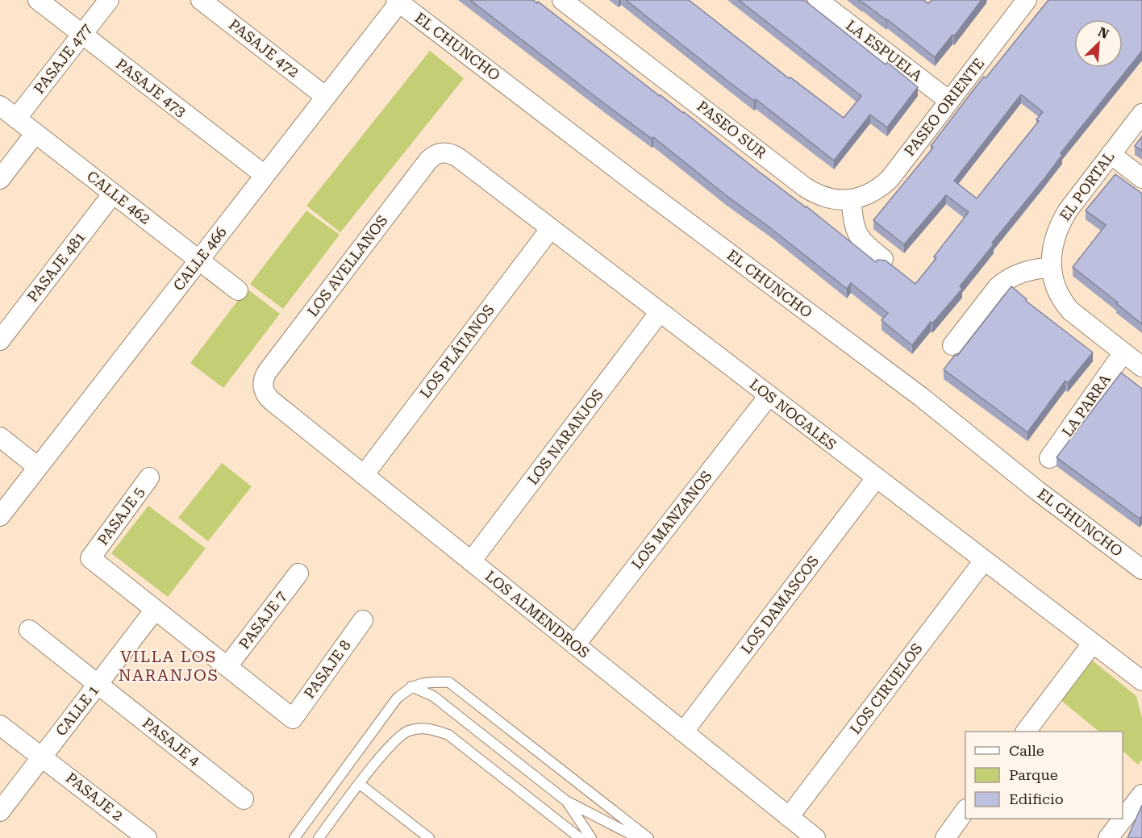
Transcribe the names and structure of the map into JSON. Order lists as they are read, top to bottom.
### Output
{
  "streets": {
    "street": [
      "EL CHUNCHO",
      "PASAJE 472",
      "LA ESPUELA",
      "PASAJE 477",
      "PASAJE 473",
      "PASEO ORIENTE",
      "PASEO SUR",
      "EL PORTAL",
      "CALLE 462",
      "CALLE 466",
      "LOS AVELLANOS",
      "PASAJE 481",
      "LOS PLÁTANOS",
      "LA PARRA",
      "LOS NOGALES",
      "LOS NARANJOS",
      "PASAJE 5",
      "LOS MANZANOS",
      "LOS DAMASCOS",
      "LOS ALMENDROS",
      "PASAJE 7",
      "PASAJE 8",
      "LOS CIRUELOS",
      "CALLE 1",
      "PASAJE 4",
      "PASAJE 2"
    ]
  },
  "crossings": [
    ["EL CHUNCHO", "CALLE 466"],
    ["PASAJE 472", "CALLE 466"],
    ["LA ESPUELA", "PASEO ORIENTE"],
    ["PASAJE 477", "PASAJE 473"],
    ["PASAJE 477", "CALLE 462"],
    ["PASAJE 473", "CALLE 466"],
    ["PASEO ORIENTE", "PASEO SUR"],
    ["EL PORTAL", "LA PARRA"],
    ["CALLE 462", "CALLE 466"],
    ["CALLE 462", "PASAJE 481"],
    ["LOS AVELLANOS", "LOS NOGALES"],
    ["LOS AVELLANOS", "LOS ALMENDROS"],
    ["LOS PLÁTANOS", "LOS NOGALES"],
    ["LOS PLÁTANOS", "LOS ALMENDROS"],
    ["LOS NOGALES", "LOS NARANJOS"],
    ["LOS NOGALES", "LOS MANZANOS"],
    ["LOS NOGALES", "LOS DAMASCOS"],
    ["LOS NOGALES", "LOS CIRUELOS"],
    ["LOS NARANJOS", "LOS ALMENDROS"],
    ["PASAJE 5", "CALLE 1"],
    ["LOS MANZANOS", "LOS ALMENDROS"],
    ["LOS DAMASCOS", "LOS ALMENDROS"],
    ["LOS ALMENDROS", "LOS CIRUELOS"],
    ["PASAJE 7", "PASAJE 8"],
    ["CALLE 1", "PASAJE 4"],
    ["CALLE 1", "PASAJE 2"]
  ],
  "districts": ["VILLA LOS NARANJOS"],
  "legend": ["Calle", "Parque", "Edificio"],
  "north": "top right"
}
